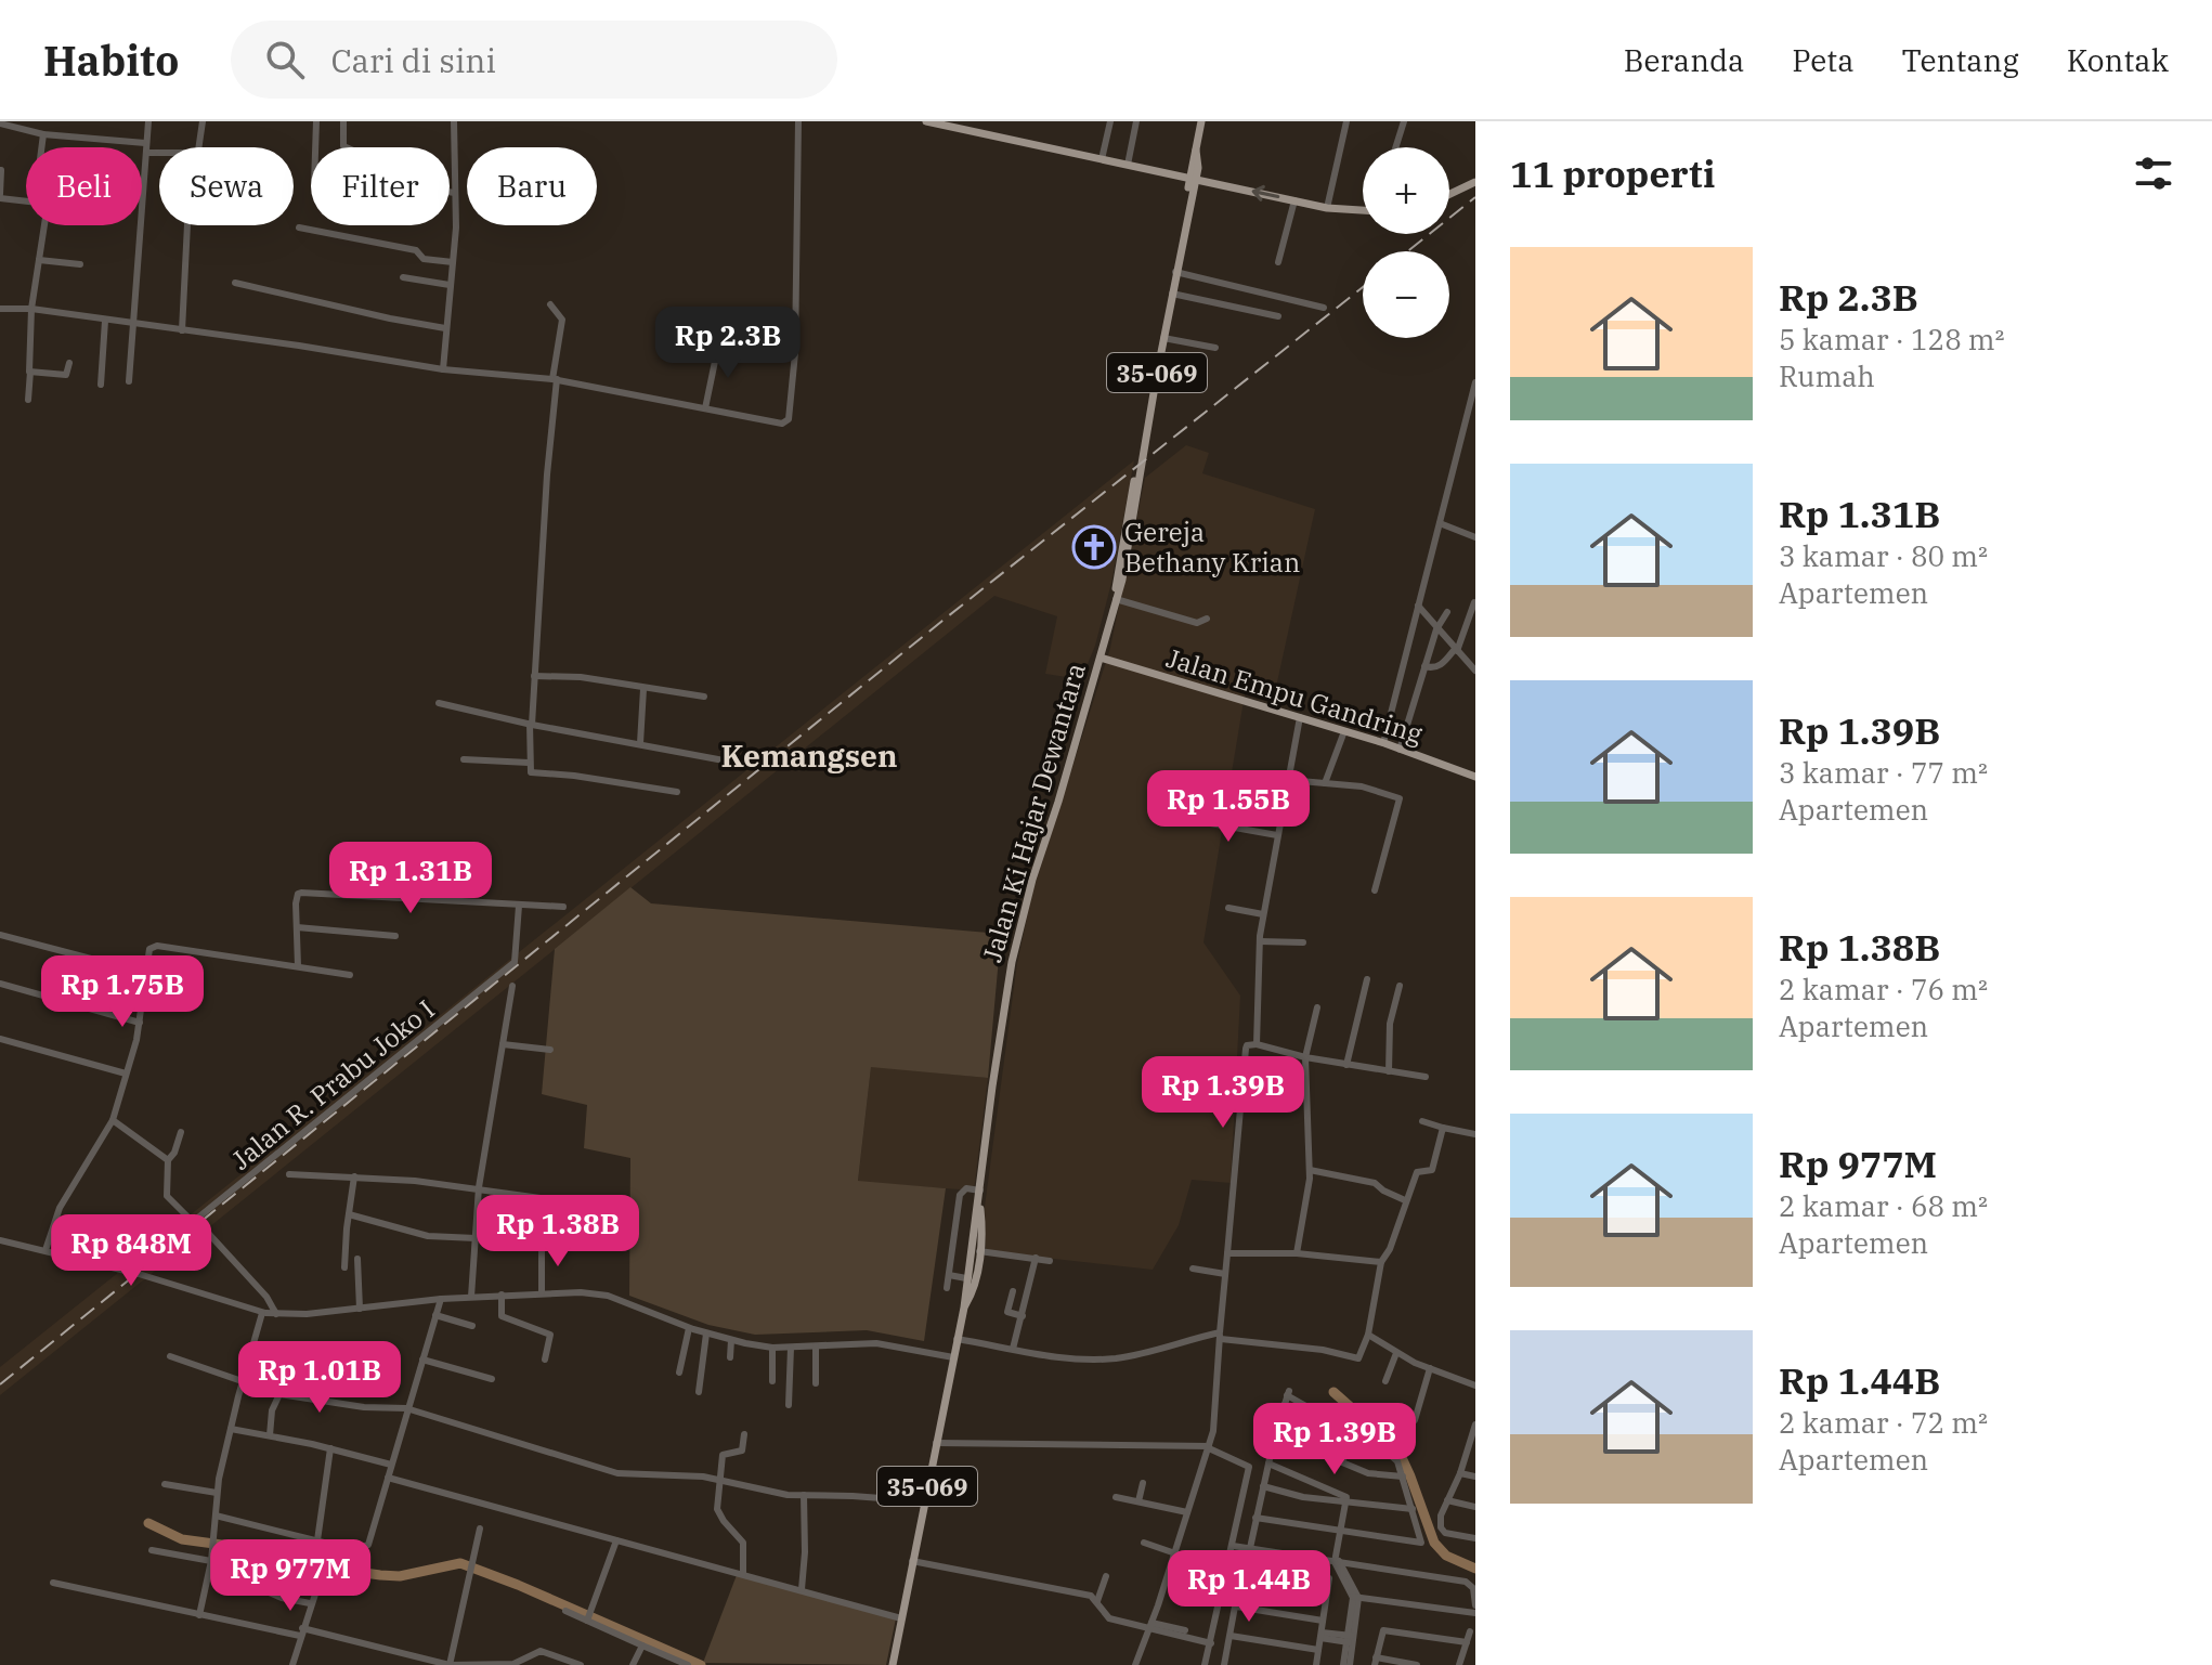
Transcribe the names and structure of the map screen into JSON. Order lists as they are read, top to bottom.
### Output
{
  "streets": {
    "main road": ["35-069", "Jalan Empu Gandring", "Jalan Ki Hajar Dewantara"],
    "street": ["Jalan R. Prabu Joko I"]
  },
  "crossings": [
    ["Jalan Empu Gandring", "Jalan Ki Hajar Dewantara"]
  ],
  "districts": ["Kemangsen"],
  "places": {
    "church": ["Gereja Bethany Krian"]
  },
  "page": {
    "header": "Habito",
    "search": "Cari di sini",
    "nav": [
      "Beranda",
      "Peta",
      "Tentang",
      "Kontak"
    ],
    "heading": "11 properti",
    "map_buttons": ["+", "−"],
    "chip": [
      "Beli",
      "Sewa",
      "Filter",
      "Baru"
    ],
    "list": [
      {
        "name": "Rp 2.3B",
        "note": "5 kamar · 128 m² · Rumah"
      },
      {
        "name": "Rp 1.31B",
        "note": "3 kamar · 80 m² · Apartemen"
      },
      {
        "name": "Rp 1.39B",
        "note": "3 kamar · 77 m² · Apartemen"
      },
      {
        "name": "Rp 1.38B",
        "note": "2 kamar · 76 m² · Apartemen"
      },
      {
        "name": "Rp 977M",
        "note": "2 kamar · 68 m² · Apartemen"
      },
      {
        "name": "Rp 1.44B",
        "note": "2 kamar · 72 m² · Apartemen"
      }
    ],
    "price": [
      "Rp 2.3B",
      "Rp 1.55B",
      "Rp 1.31B",
      "Rp 1.75B",
      "Rp 1.39B",
      "Rp 1.38B",
      "Rp 848M",
      "Rp 1.01B",
      "Rp 1.39B",
      "Rp 977M",
      "Rp 1.44B"
    ]
  }
}
